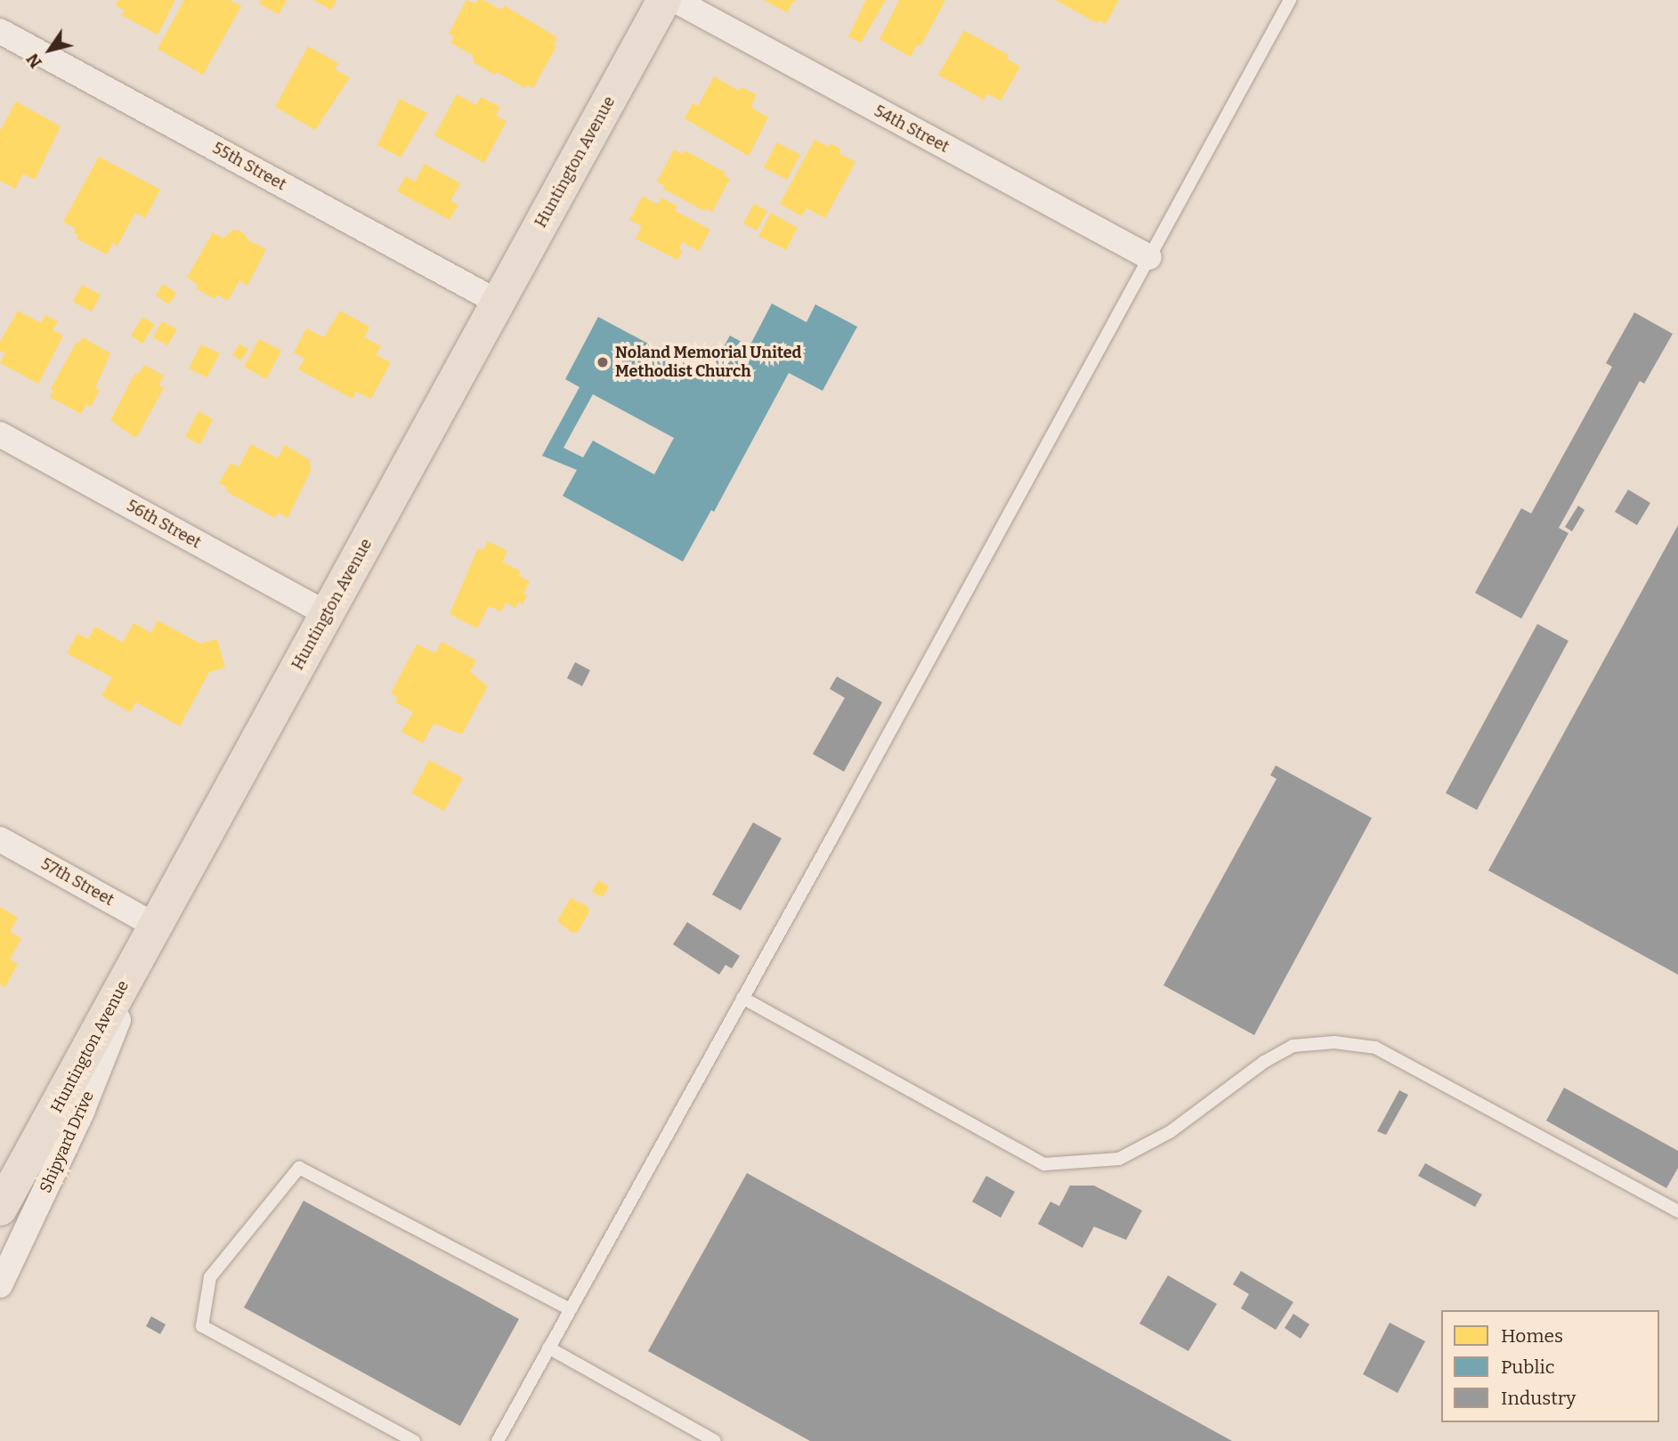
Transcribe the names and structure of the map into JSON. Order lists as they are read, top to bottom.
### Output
{
  "streets": {
    "main road": ["Huntington Avenue"],
    "street": [
      "54th Street",
      "55th Street",
      "56th Street",
      "57th Street",
      "Shipyard Drive"
    ]
  },
  "crossings": [
    ["Huntington Avenue", "55th Street"],
    ["Huntington Avenue", "56th Street"],
    ["Huntington Avenue", "57th Street"],
    ["Huntington Avenue", "Shipyard Drive"],
    ["57th Street", "Shipyard Drive"]
  ],
  "places": ["Noland Memorial United Methodist Church"],
  "legend": ["Homes", "Public", "Industry"],
  "north": "bottom left"
}
